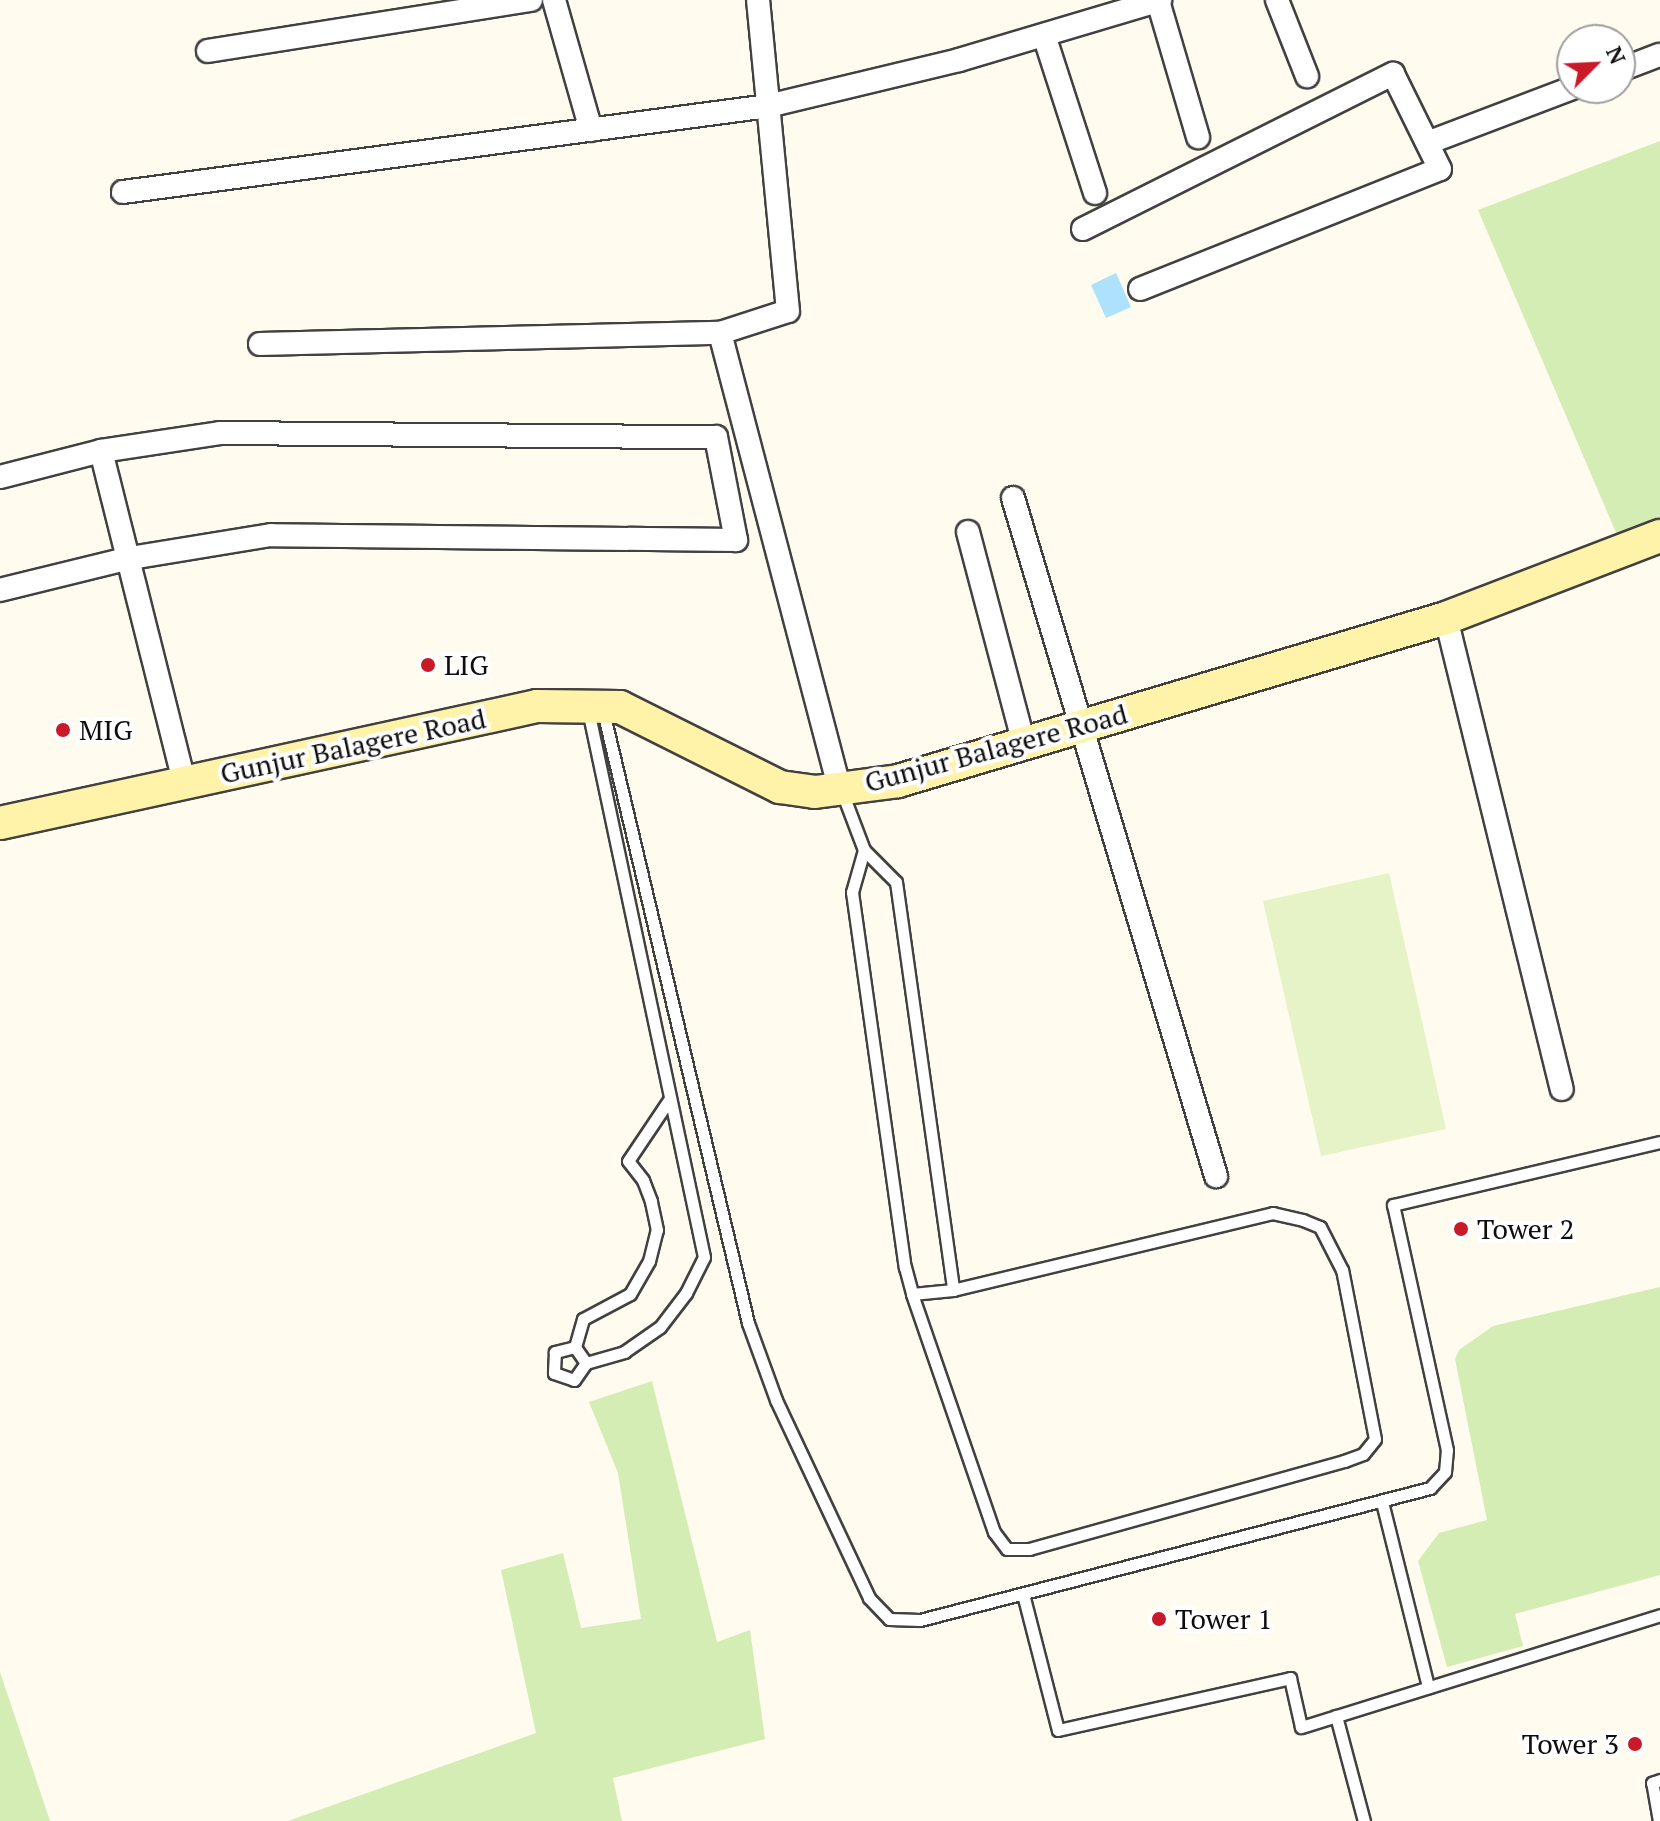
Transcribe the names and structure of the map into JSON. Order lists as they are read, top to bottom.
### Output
{
  "streets": {
    "street": ["Gunjur Balagere Road"]
  },
  "places": [
    "LIG",
    "MIG",
    "Tower 2",
    "Tower 1",
    "Tower 3"
  ],
  "north": "top right"
}
